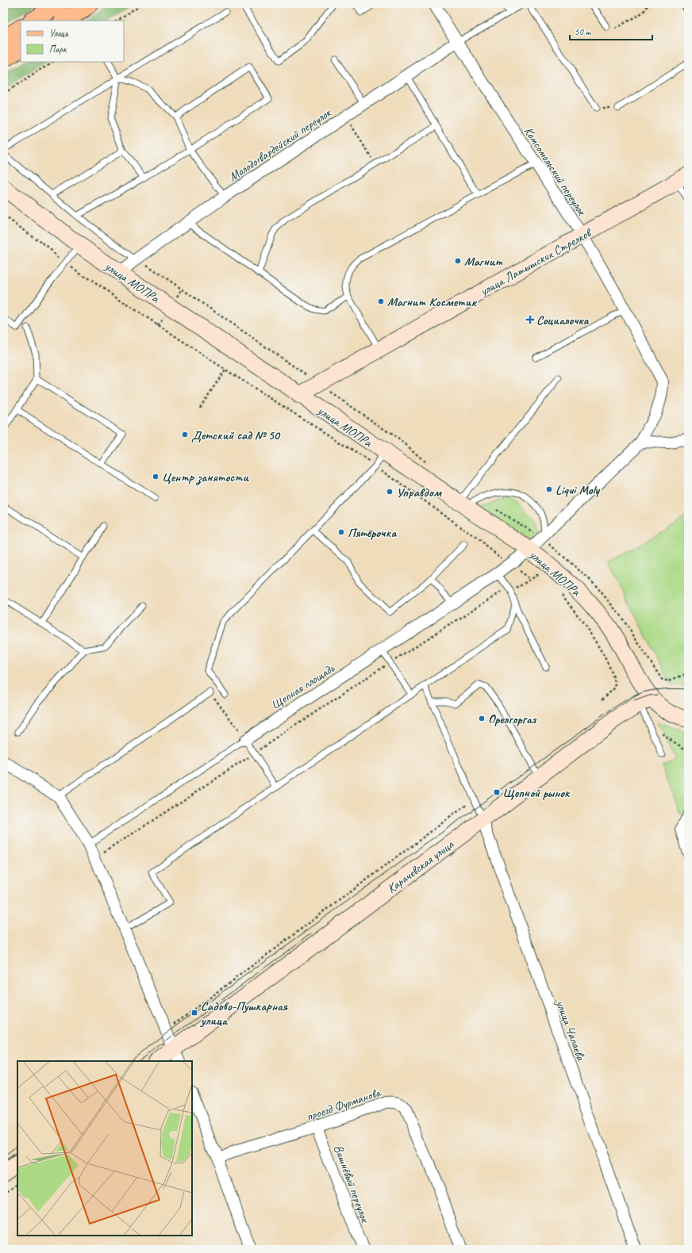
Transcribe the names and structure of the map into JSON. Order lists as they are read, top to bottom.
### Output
{
  "streets": {
    "street": [
      "Молодогвардейский переулок",
      "Комсомольский переулок",
      "улица Латышских Стрелков",
      "улица МОПРа",
      "Щепная площадь",
      "Карачевская улица",
      "улица Чапаева",
      "проезд Фурманова",
      "Вишнёвый переулок"
    ]
  },
  "crossings": [
    ["Молодогвардейский переулок", "Комсомольский переулок"],
    ["Молодогвардейский переулок", "улица МОПРа"],
    ["Комсомольский переулок", "улица Латышских Стрелков"],
    ["Комсомольский переулок", "Щепная площадь"],
    ["улица Латышских Стрелков", "улица МОПРа"],
    ["улица МОПРа", "Щепная площадь"],
    ["улица МОПРа", "Карачевская улица"],
    ["Карачевская улица", "улица Чапаева"],
    ["проезд Фурманова", "Вишнёвый переулок"]
  ],
  "places": {
    "other": [
      "Магнит",
      "Магнит Косметик",
      "Детский сад № 50",
      "Центр занятости",
      "Liqui Moly",
      "Управдом",
      "Пятёрочка",
      "Орелгоргаз"
    ],
    "health": ["Социалочка"],
    "transit": ["Щепной рынок", "Садово-Пушкарная улица"]
  },
  "legend": ["Улица", "Парк"],
  "scale_bar": "50 m"
}
